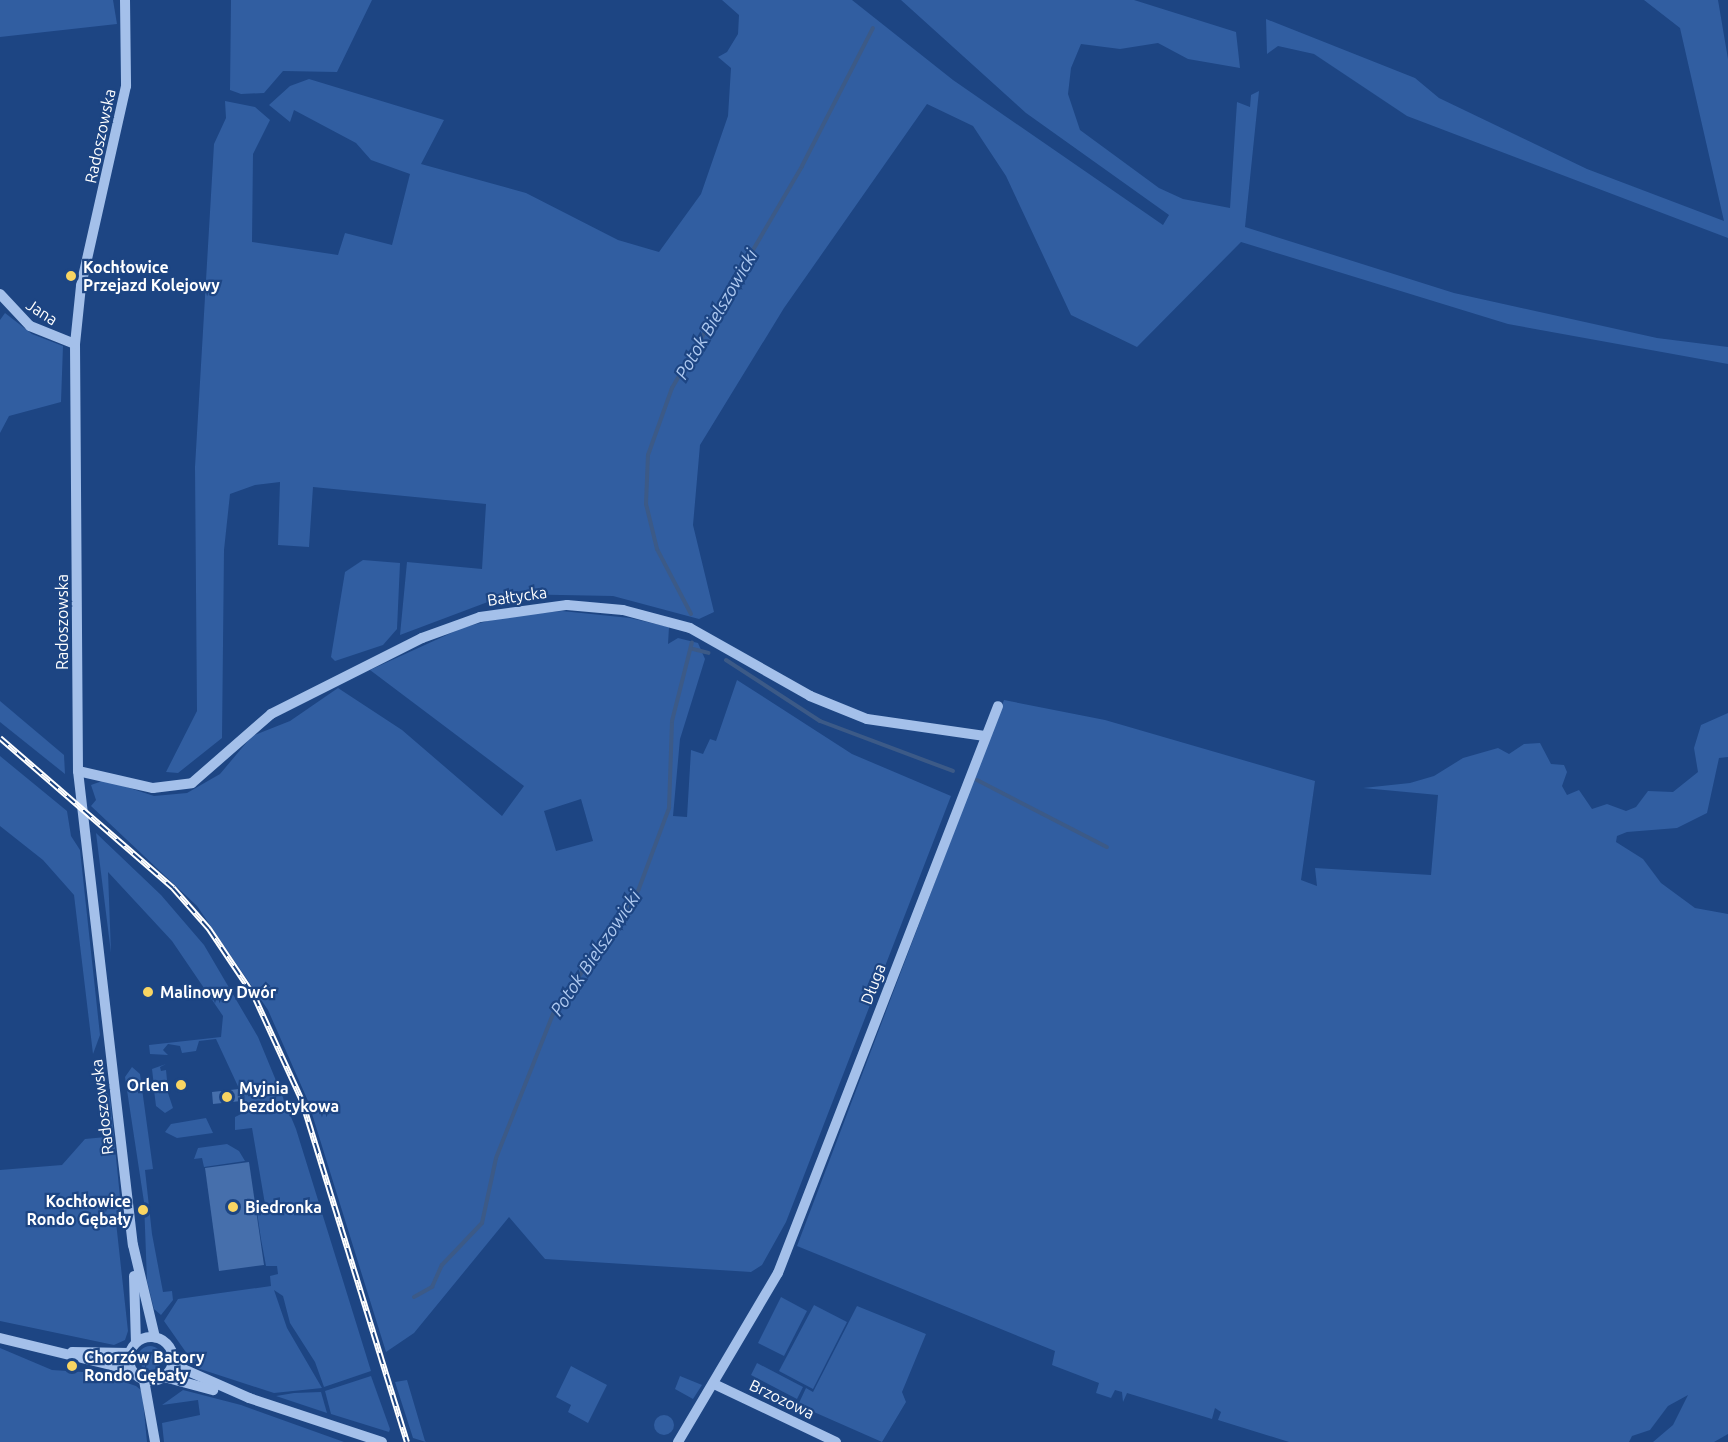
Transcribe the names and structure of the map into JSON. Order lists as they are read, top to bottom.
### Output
{
  "streets": {
    "street": [
      "Radoszowska",
      "Jana",
      "Bałtycka",
      "Długa",
      "Brzozowa"
    ]
  },
  "crossings": [
    ["Radoszowska", "Jana"],
    ["Radoszowska", "Bałtycka"],
    ["Bałtycka", "Długa"],
    ["Długa", "Brzozowa"]
  ],
  "water": ["Potok Bielszowicki"],
  "places": [
    "Kochłowice Przejazd Kolejowy",
    "Malinowy Dwór",
    "Orlen",
    "Myjnia bezdotykowa",
    "Biedronka",
    "Kochłowice Rondo Gębały",
    "Chorzów Batory Rondo Gębały"
  ]
}
